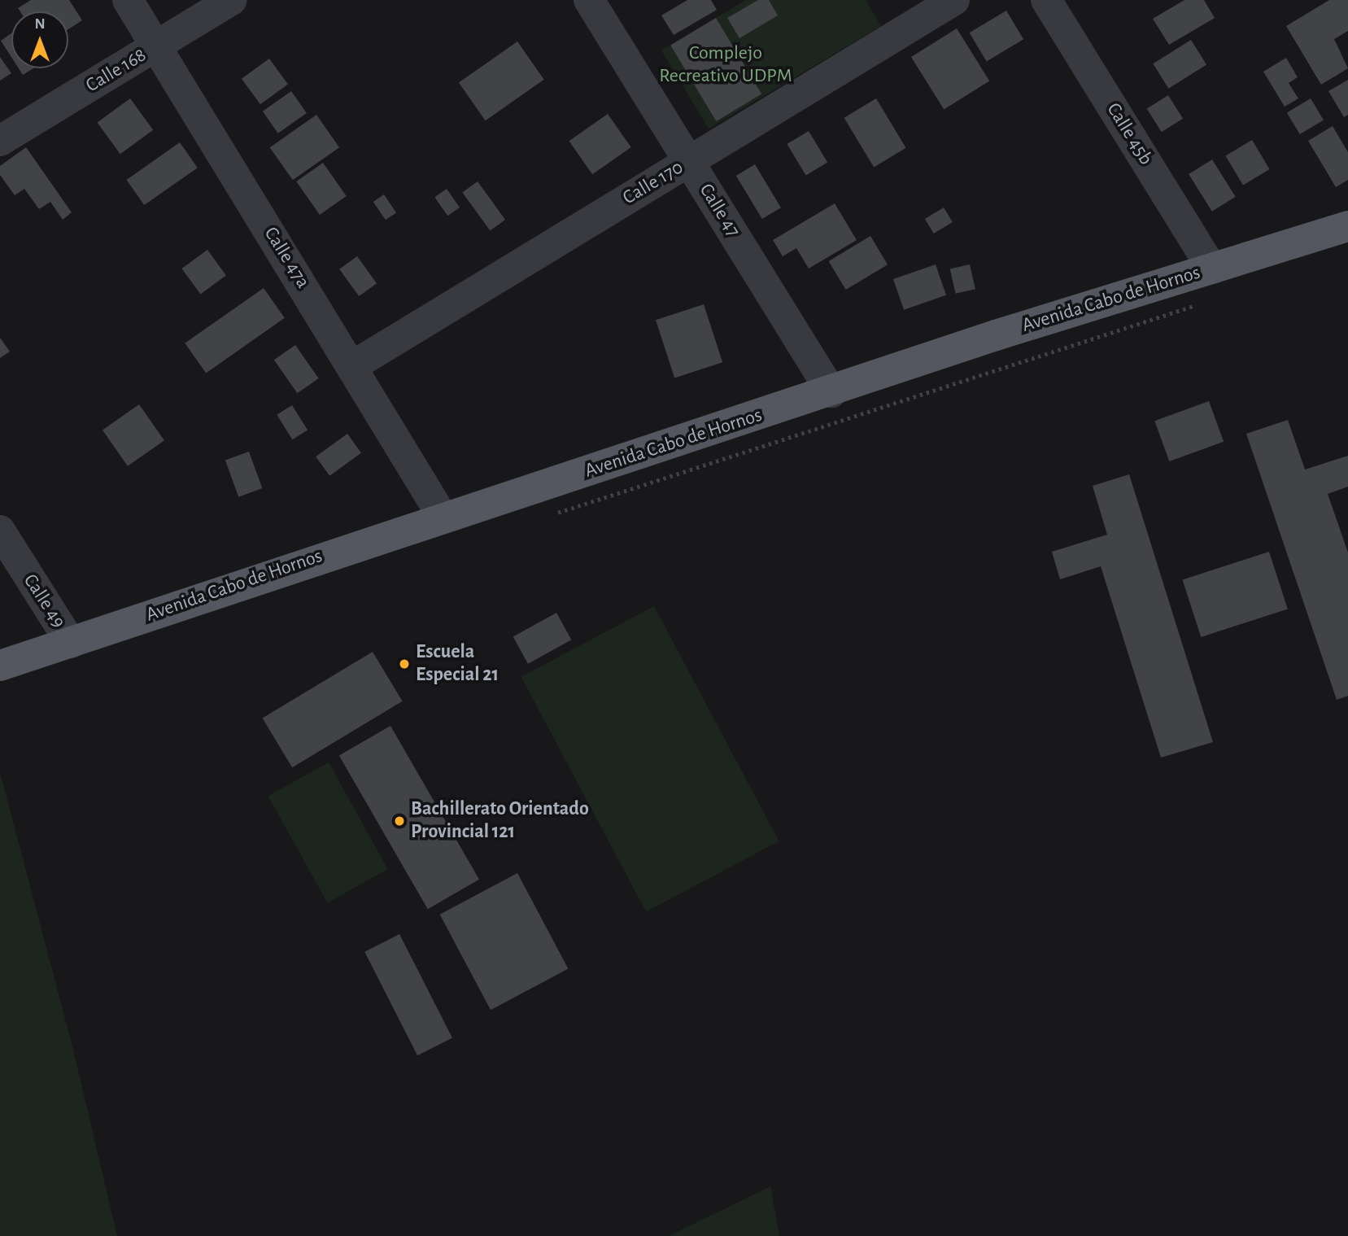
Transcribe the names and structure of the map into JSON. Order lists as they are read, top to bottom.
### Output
{
  "streets": {
    "main road": ["Avenida Cabo de Hornos"],
    "street": [
      "Calle 168",
      "Calle 45b",
      "Calle 170",
      "Calle 47",
      "Calle 47a",
      "Calle 49"
    ]
  },
  "crossings": [
    ["Calle 168", "Calle 47a"],
    ["Calle 45b", "Avenida Cabo de Hornos"],
    ["Calle 170", "Calle 47"],
    ["Calle 170", "Calle 47a"],
    ["Calle 47", "Avenida Cabo de Hornos"],
    ["Calle 47a", "Avenida Cabo de Hornos"],
    ["Avenida Cabo de Hornos", "Calle 49"]
  ],
  "parks": ["Complejo Recreativo UDPM"],
  "places": ["Escuela Especial 21", "Bachillerato Orientado Provincial 121"],
  "north": "top"
}
